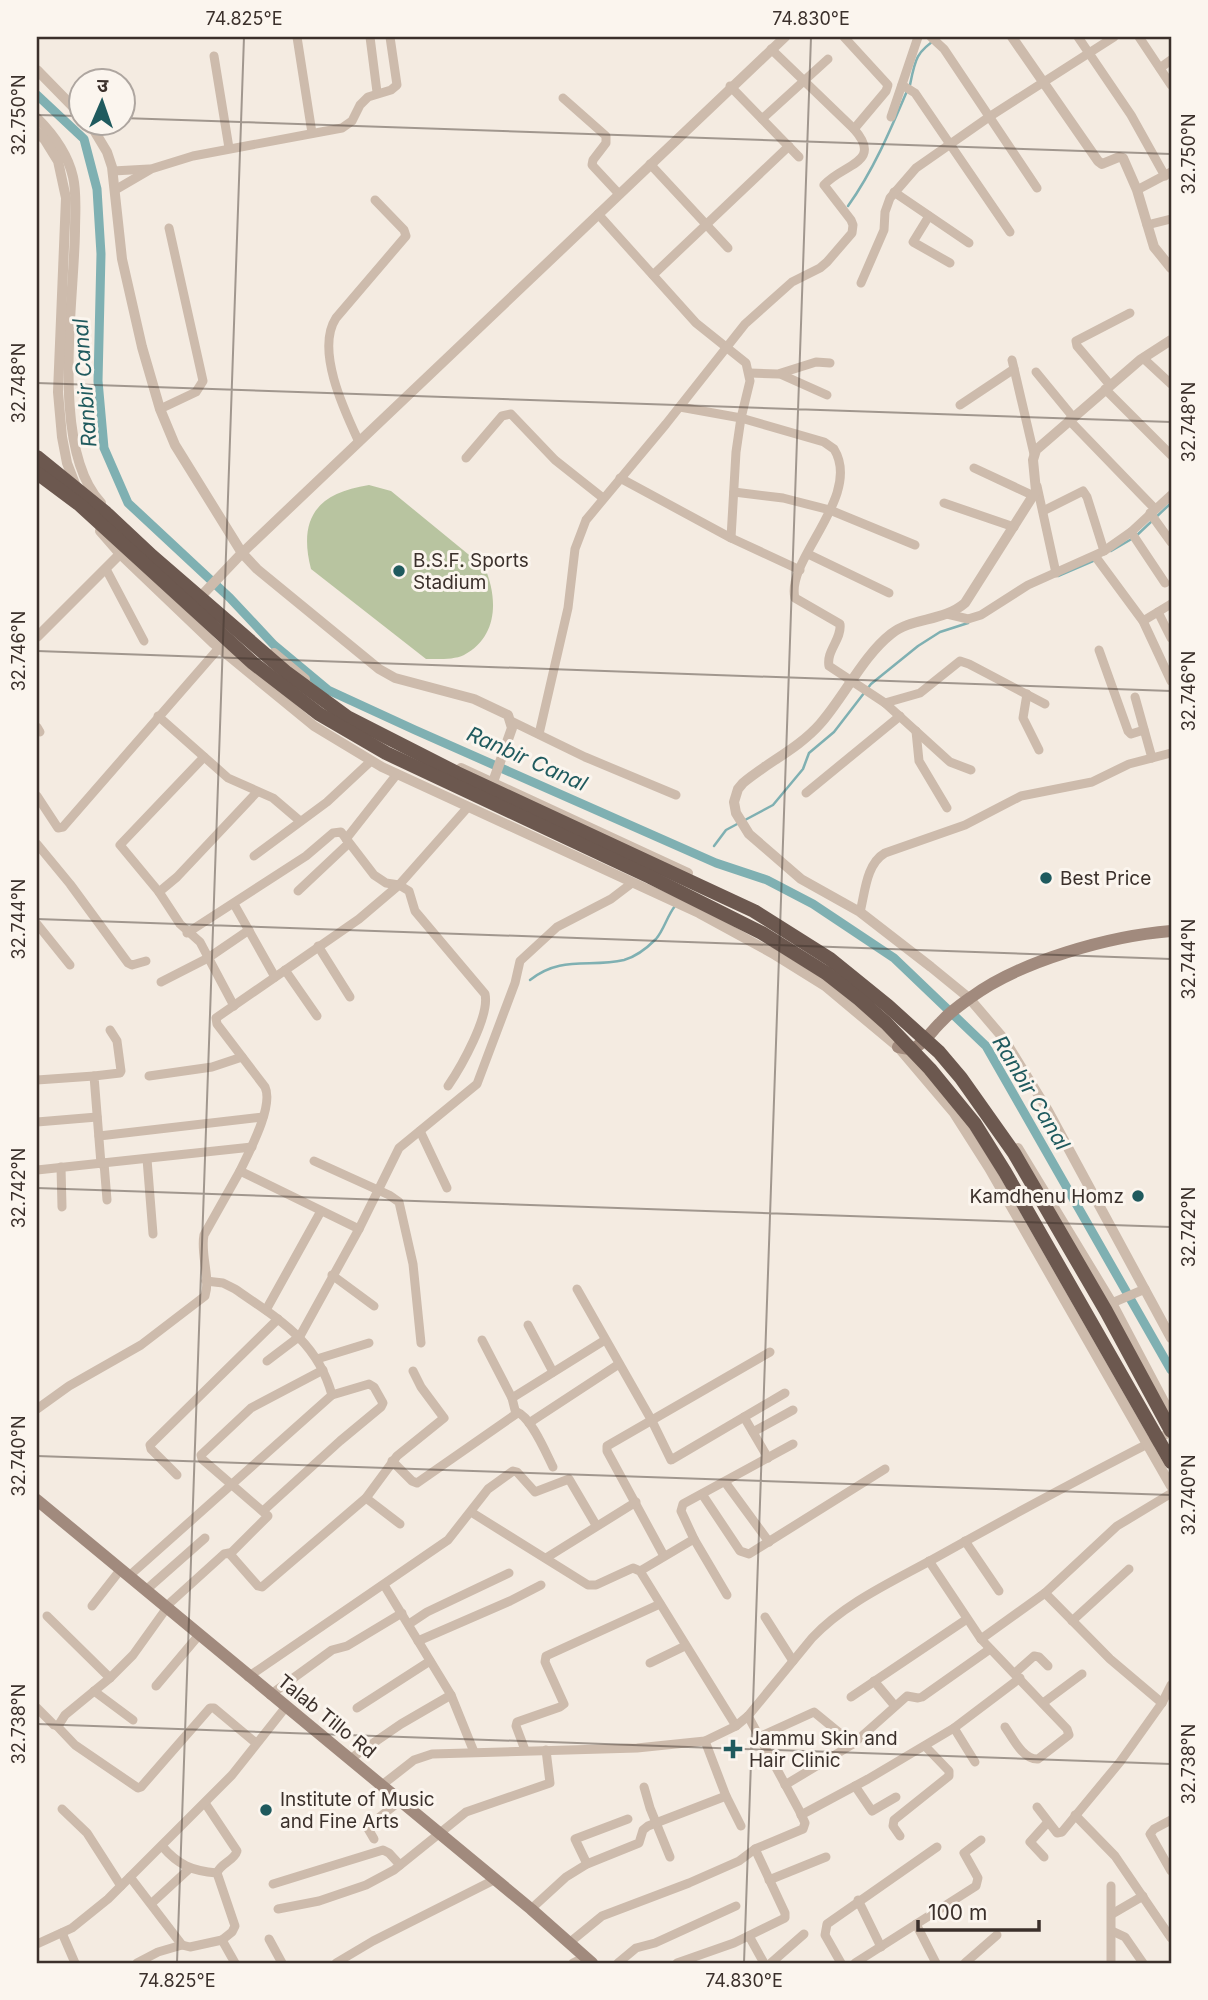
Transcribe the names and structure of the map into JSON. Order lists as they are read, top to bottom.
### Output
{
  "streets": {
    "main road": ["Talab Tillo Rd"]
  },
  "water": ["Ranbir Canal"],
  "places": {
    "other": [
      "B.S.F. Sports Stadium",
      "Best Price",
      "Kamdhenu Homz",
      "Institute of Music and Fine Arts"
    ],
    "health": ["Jammu Skin and Hair Clinic"]
  },
  "scale_bar": "100 m",
  "north": "top",
  "coordinates": [
    "74.825°E",
    "74.830°E",
    "32.750°N",
    "32.748°N",
    "32.746°N",
    "32.744°N",
    "32.742°N",
    "32.740°N",
    "32.738°N"
  ]
}
